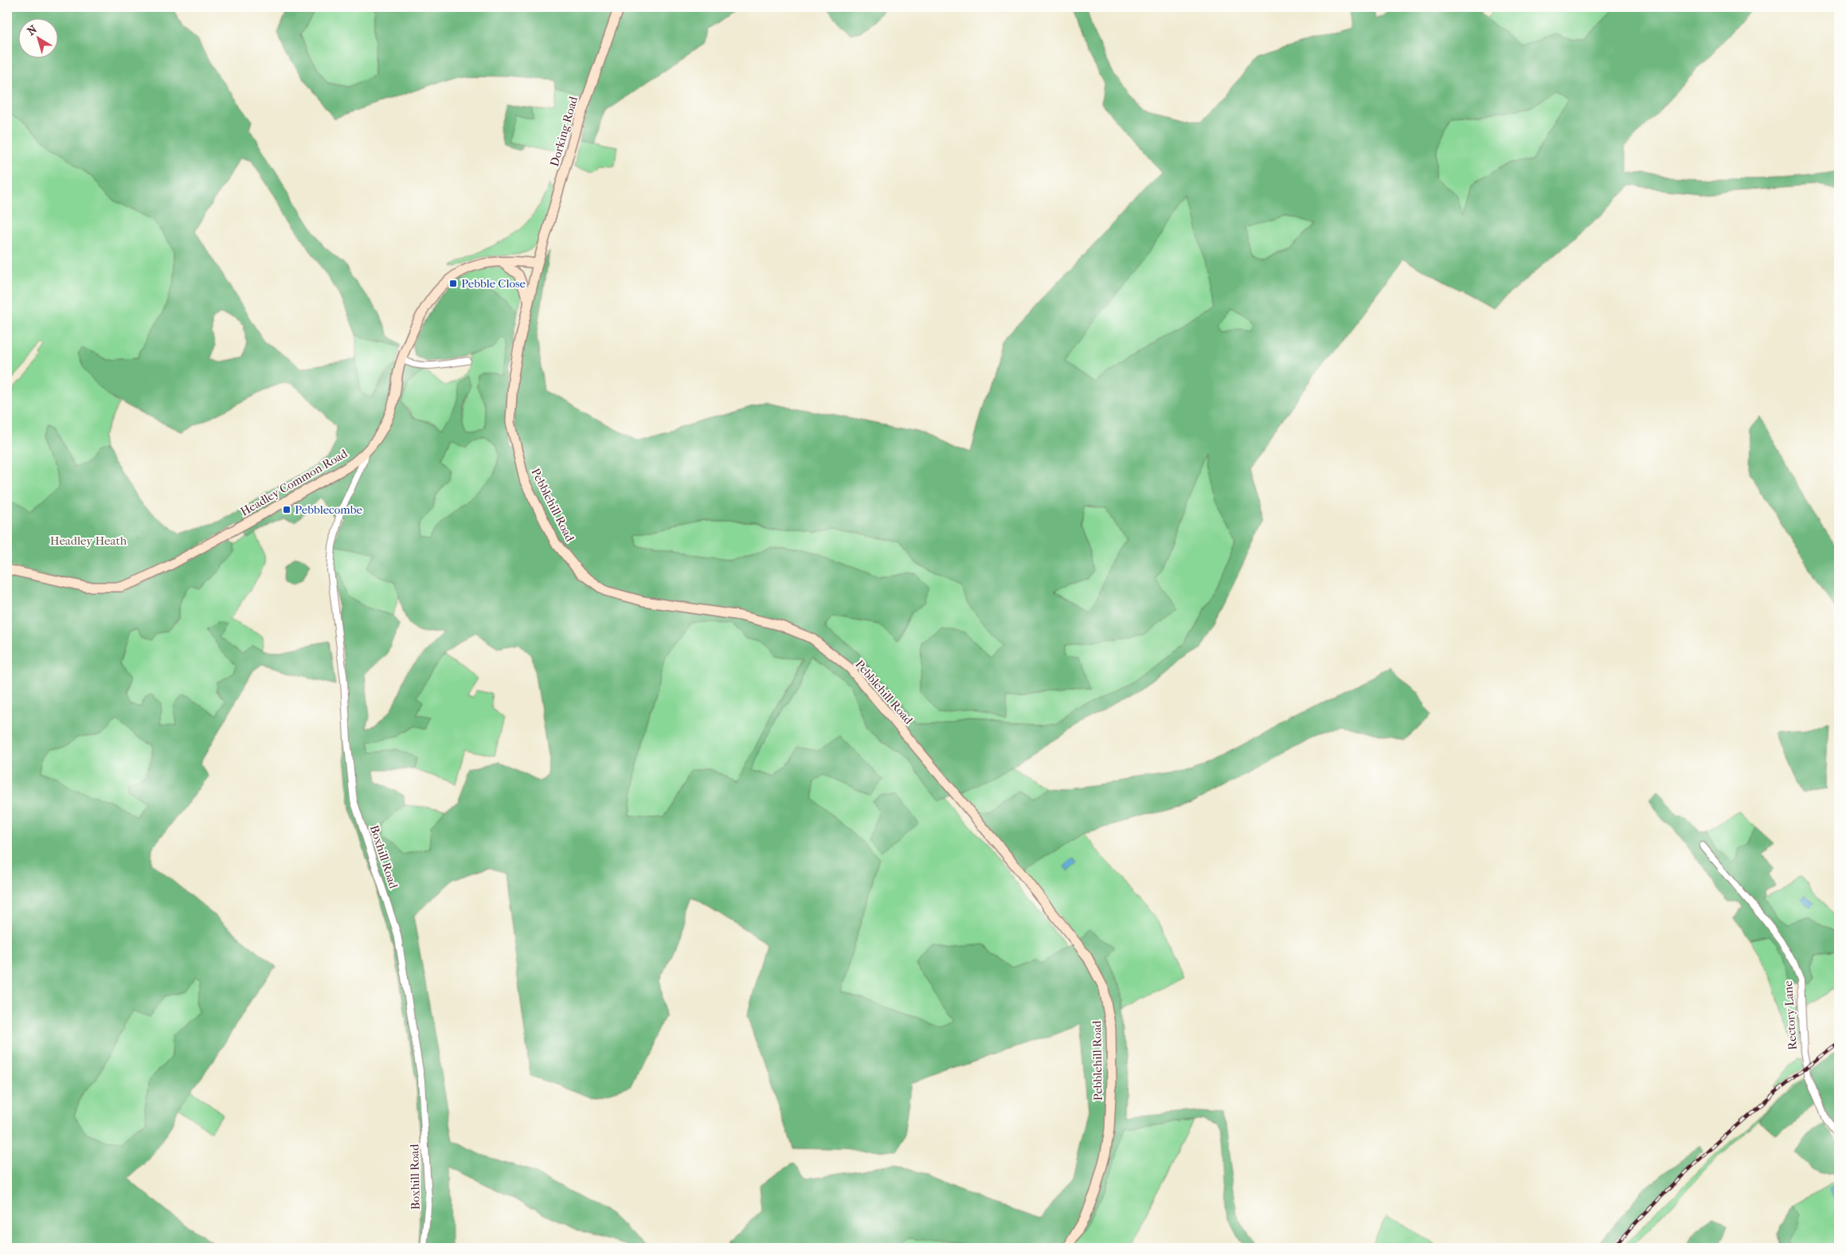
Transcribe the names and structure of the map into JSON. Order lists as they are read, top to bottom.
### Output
{
  "streets": {
    "main road": ["Dorking Road", "Headley Common Road", "Pebblehill Road"],
    "street": ["Boxhill Road", "Rectory Lane"]
  },
  "crossings": [
    ["Dorking Road", "Headley Common Road"],
    ["Dorking Road", "Pebblehill Road"],
    ["Headley Common Road", "Pebblehill Road"],
    ["Headley Common Road", "Boxhill Road"]
  ],
  "parks": ["Headley Heath"],
  "places": {
    "transit": ["Pebble Close", "Pebblecombe"]
  },
  "north": "top left"
}
